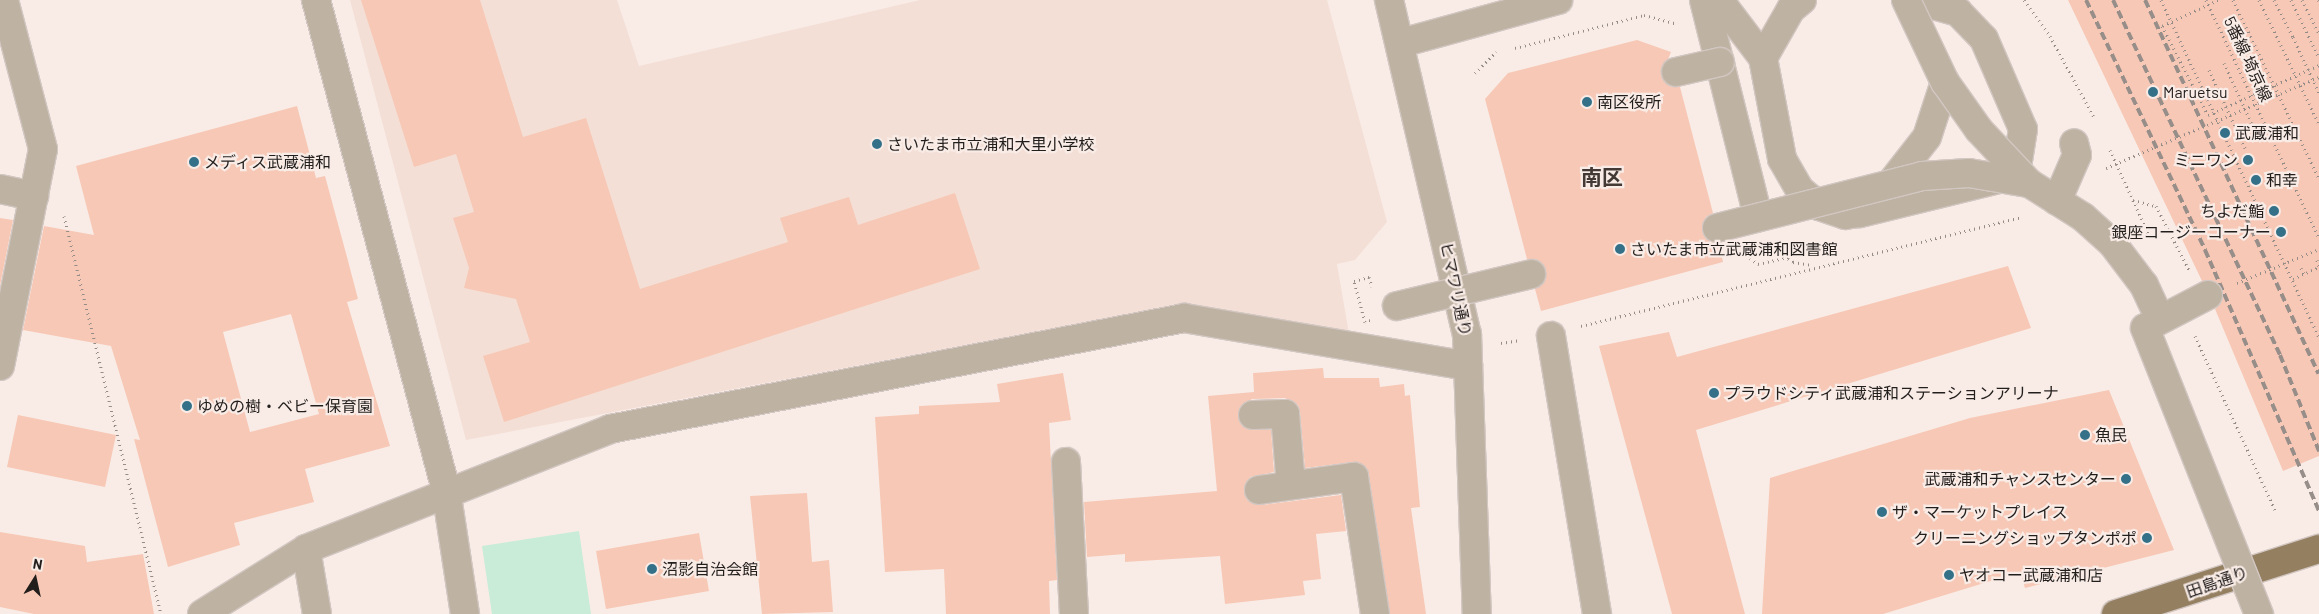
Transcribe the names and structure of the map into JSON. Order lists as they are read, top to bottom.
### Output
{
  "streets": {
    "main road": ["田島通り"],
    "street": ["ヒマワリ通り"],
    "path": ["5番線 埼京線"]
  },
  "districts": ["南区"],
  "places": [
    "Maruetsu",
    "南区役所",
    "武蔵浦和",
    "さいたま市立浦和大里小学校",
    "ミニワン",
    "メディス武蔵浦和",
    "和幸",
    "ちよだ鮨",
    "銀座コージーコーナー",
    "さいたま市立武蔵浦和図書館",
    "プラウドシティ武蔵浦和ステーションアリーナ",
    "ゆめの樹・ベビー保育園",
    "魚民",
    "武蔵浦和チャンスセンター",
    "ザ・マーケットプレイス",
    "クリーニングショップタンポポ",
    "沼影自治会館",
    "ヤオコー武蔵浦和店"
  ],
  "north": "top"
}
